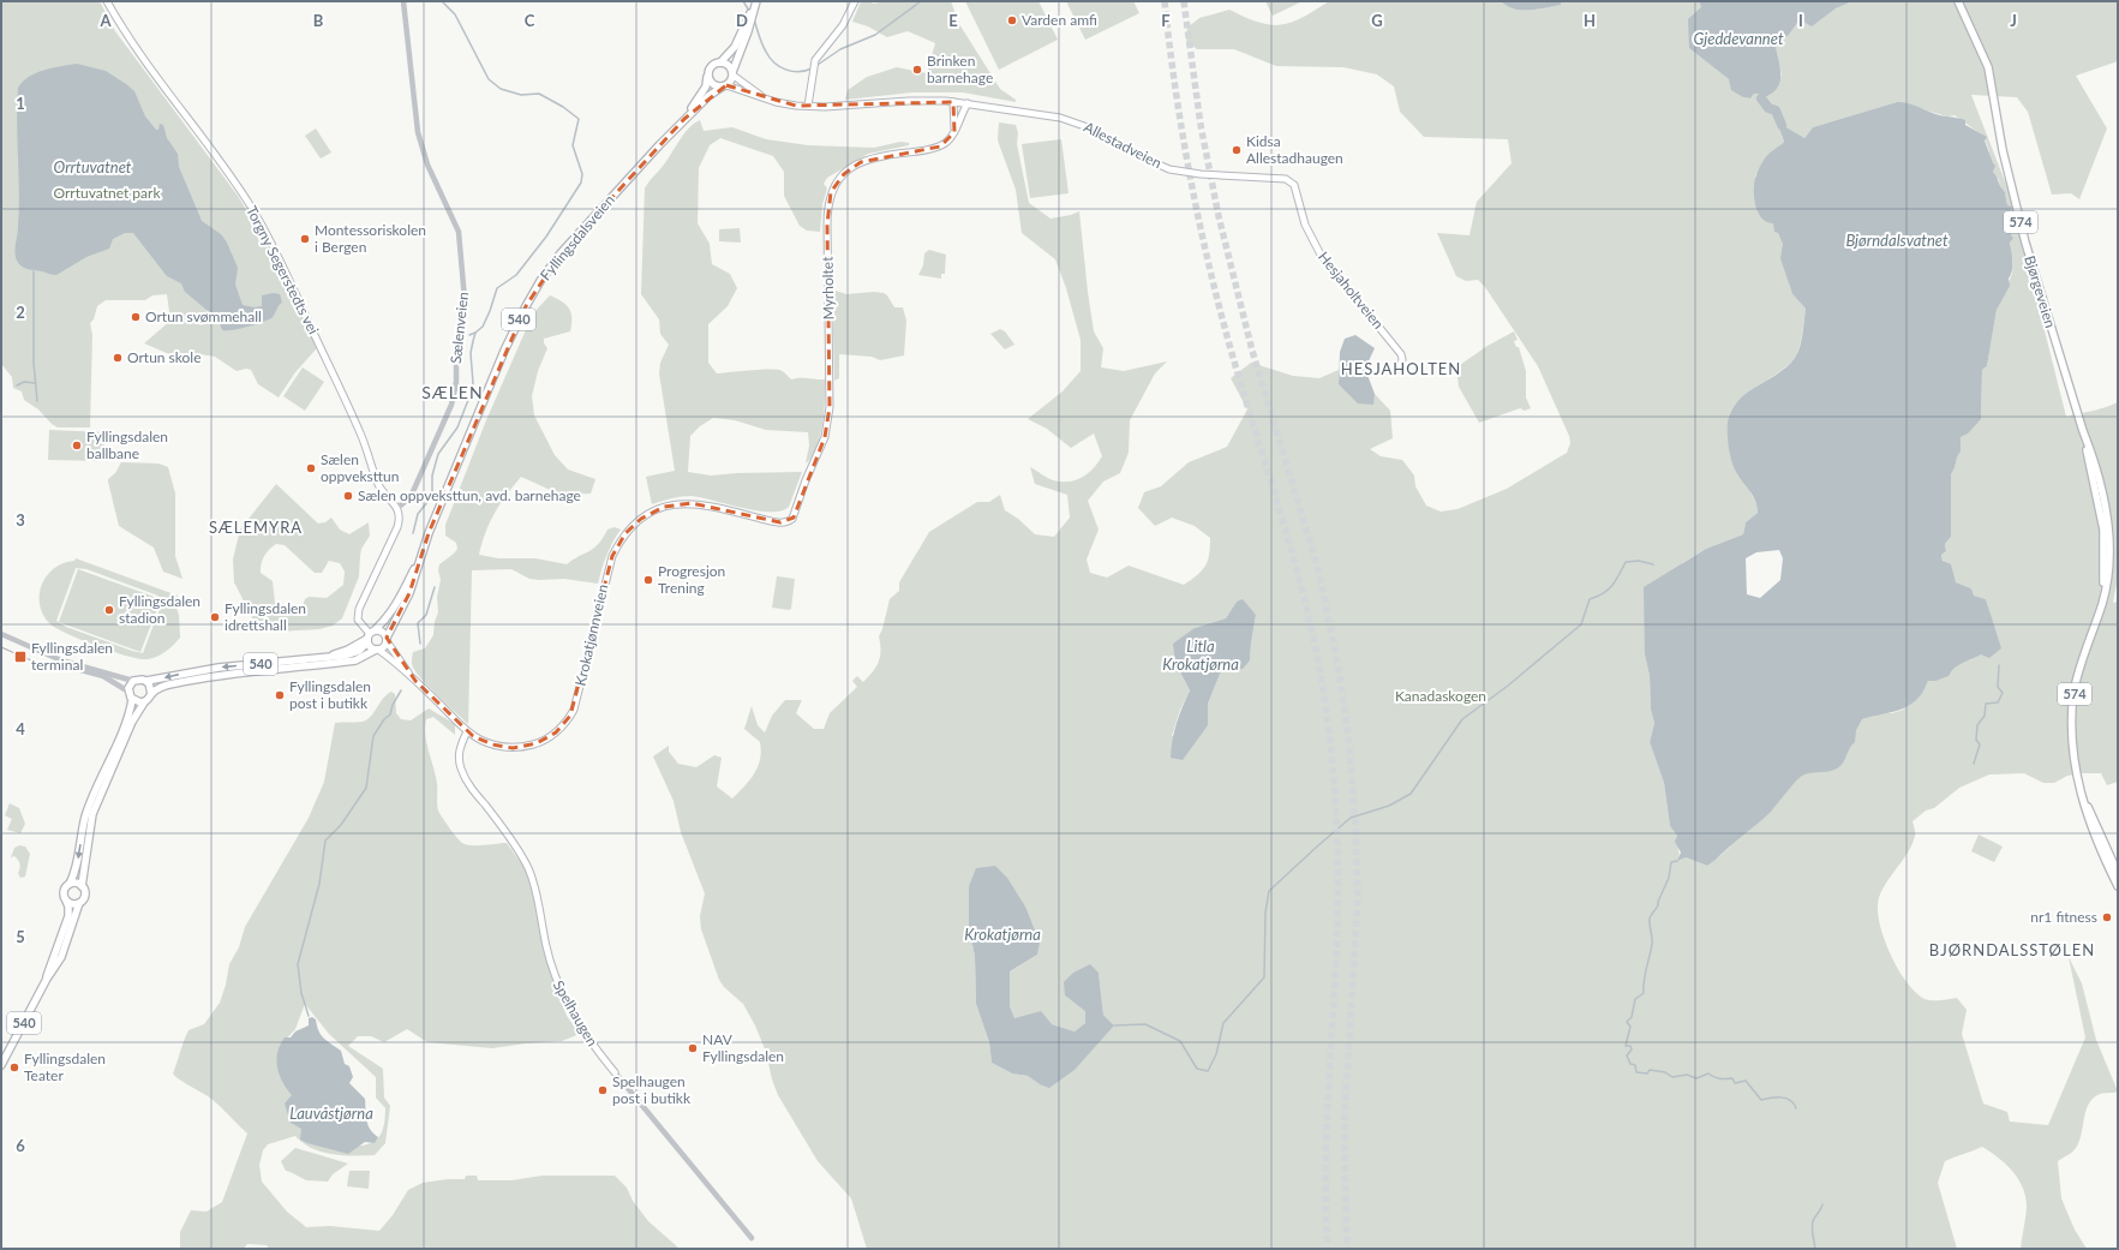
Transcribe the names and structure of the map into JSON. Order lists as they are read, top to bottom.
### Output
{
  "streets": {
    "main road": [
      "Allestadveien",
      "574",
      "Fyllingsdalsveien",
      "Torgny Segerstedts vei",
      "Myrholtet",
      "Hesjaholtveien",
      "Bjørgeveien",
      "540",
      "Krokatjønnveien",
      "Spelhaugen"
    ],
    "street": ["Sælenveien"]
  },
  "crossings": [
    ["Allestadveien", "Hesjaholtveien"],
    ["Fyllingsdalsveien", "540"],
    ["Fyllingsdalsveien", "Krokatjønnveien"],
    ["Torgny Segerstedts vei", "Sælenveien"],
    ["Myrholtet", "Krokatjønnveien"],
    ["540", "Krokatjønnveien"],
    ["Krokatjønnveien", "Spelhaugen"]
  ],
  "districts": [
    "HESJAHOLTEN",
    "SÆLEN",
    "SÆLEMYRA",
    "BJØRNDALSSTØLEN"
  ],
  "water": [
    "Gjeddevannet",
    "Orrtuvatnet",
    "Bjørndalsvatnet",
    "Litla Krokatjørna",
    "Krokatjørna",
    "Lauvåstjørna"
  ],
  "parks": ["Orrtuvatnet park", "Kanadaskogen"],
  "places": {
    "other": [
      "Varden amfi",
      "Brinken barnehage",
      "Kidsa Allestadhaugen",
      "Montessoriskolen i Bergen",
      "Ortun svømmehall",
      "Ortun skole",
      "Fyllingsdalen ballbane",
      "Sælen oppveksttun",
      "Sælen oppveksttun, avd. barnehage",
      "Progresjon Trening",
      "Fyllingsdalen stadion",
      "Fyllingsdalen idrettshall",
      "Fyllingsdalen post i butikk",
      "nr1 fitness",
      "NAV Fyllingsdalen",
      "Fyllingsdalen Teater",
      "Spelhaugen post i butikk"
    ],
    "transit": ["Fyllingsdalen terminal"]
  },
  "grid": {
    "columns": [
      "A",
      "B",
      "C",
      "D",
      "E",
      "F",
      "G",
      "H",
      "I",
      "J"
    ],
    "rows": [
      "1",
      "2",
      "3",
      "4",
      "5",
      "6"
    ]
  }
}
